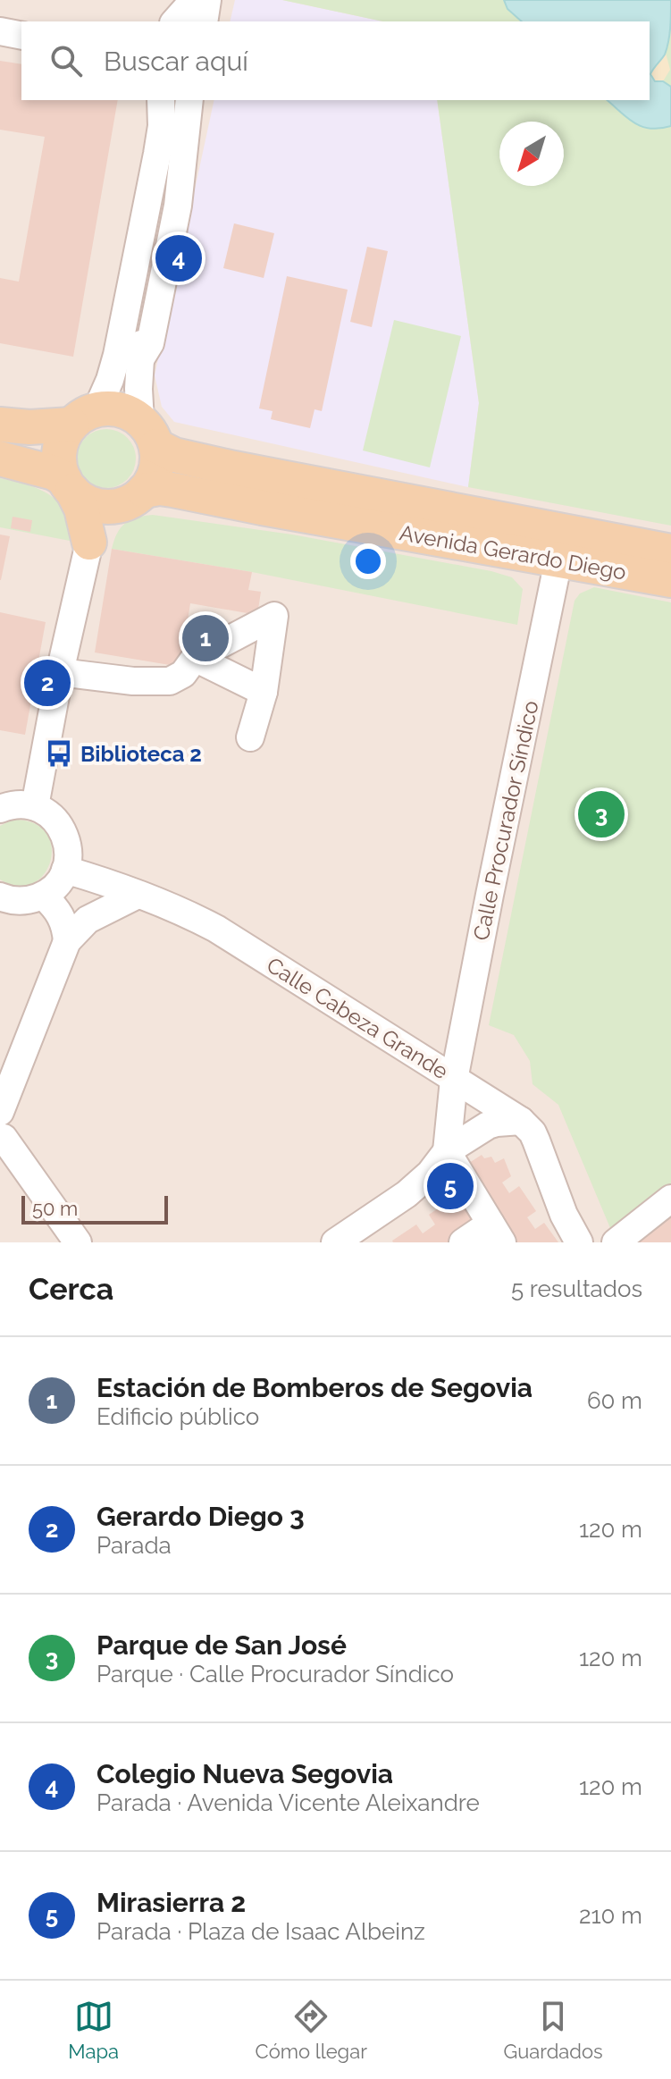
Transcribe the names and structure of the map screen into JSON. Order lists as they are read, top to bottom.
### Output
{
  "streets": {
    "main road": ["Avenida Gerardo Diego"],
    "street": ["Calle Procurador Síndico", "Calle Cabeza Grande"]
  },
  "crossings": [
    ["Avenida Gerardo Diego", "Calle Procurador Síndico"],
    ["Calle Procurador Síndico", "Calle Cabeza Grande"]
  ],
  "places": {
    "bus stop": ["Biblioteca 2"]
  },
  "scale_bar": "50 m",
  "north": "bottom left",
  "page": {
    "search": "Buscar aquí",
    "pins": [
      "4",
      "1",
      "2",
      "3",
      "5"
    ],
    "scale": "50 m",
    "heading": ["Cerca", "5 resultados"],
    "list": [
      {
        "mark": "1",
        "name": "Estación de Bomberos de Segovia",
        "note": "Edificio público",
        "value": "60 m"
      },
      {
        "mark": "2",
        "name": "Gerardo Diego 3",
        "note": "Parada",
        "value": "120 m"
      },
      {
        "mark": "3",
        "name": "Parque de San José",
        "note": "Parque · Calle Procurador Síndico",
        "value": "120 m"
      },
      {
        "mark": "4",
        "name": "Colegio Nueva Segovia",
        "note": "Parada · Avenida Vicente Aleixandre",
        "value": "120 m"
      },
      {
        "mark": "5",
        "name": "Mirasierra 2",
        "note": "Parada · Plaza de Isaac Albeinz",
        "value": "210 m"
      }
    ],
    "nav": ["Mapa", "Cómo llegar", "Guardados"]
  }
}
